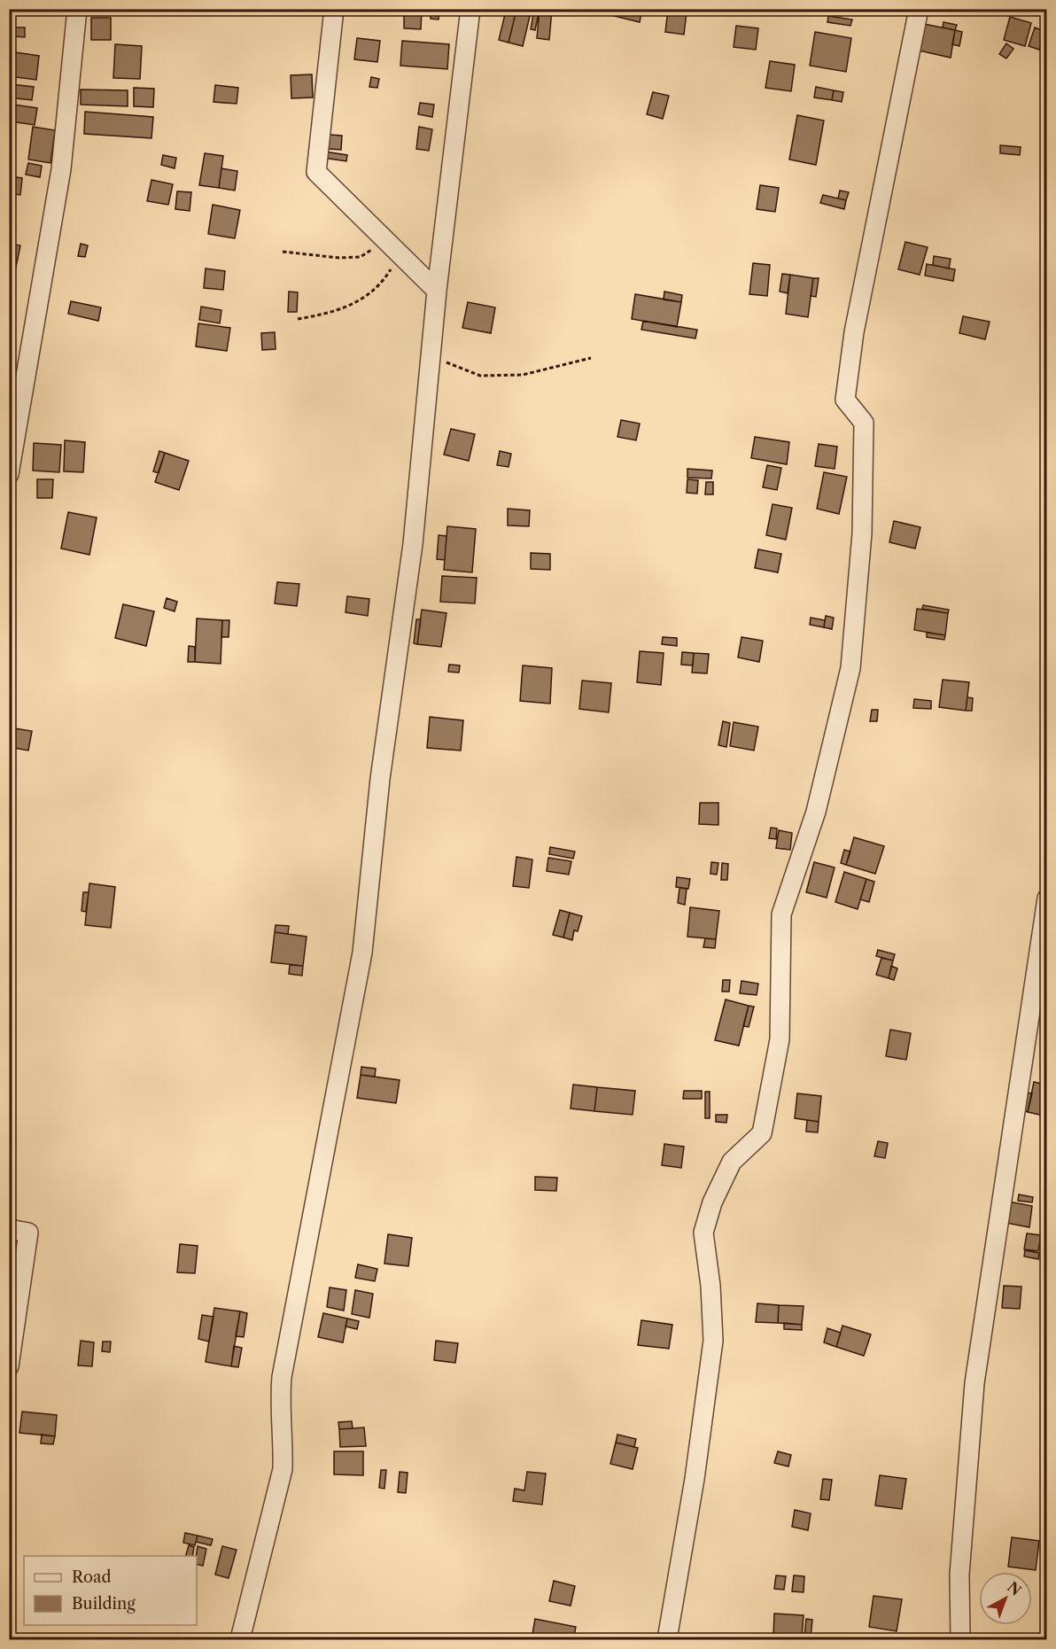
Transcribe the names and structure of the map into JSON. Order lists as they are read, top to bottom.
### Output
{
  "legend": ["Road", "Building"],
  "north": "top right"
}
